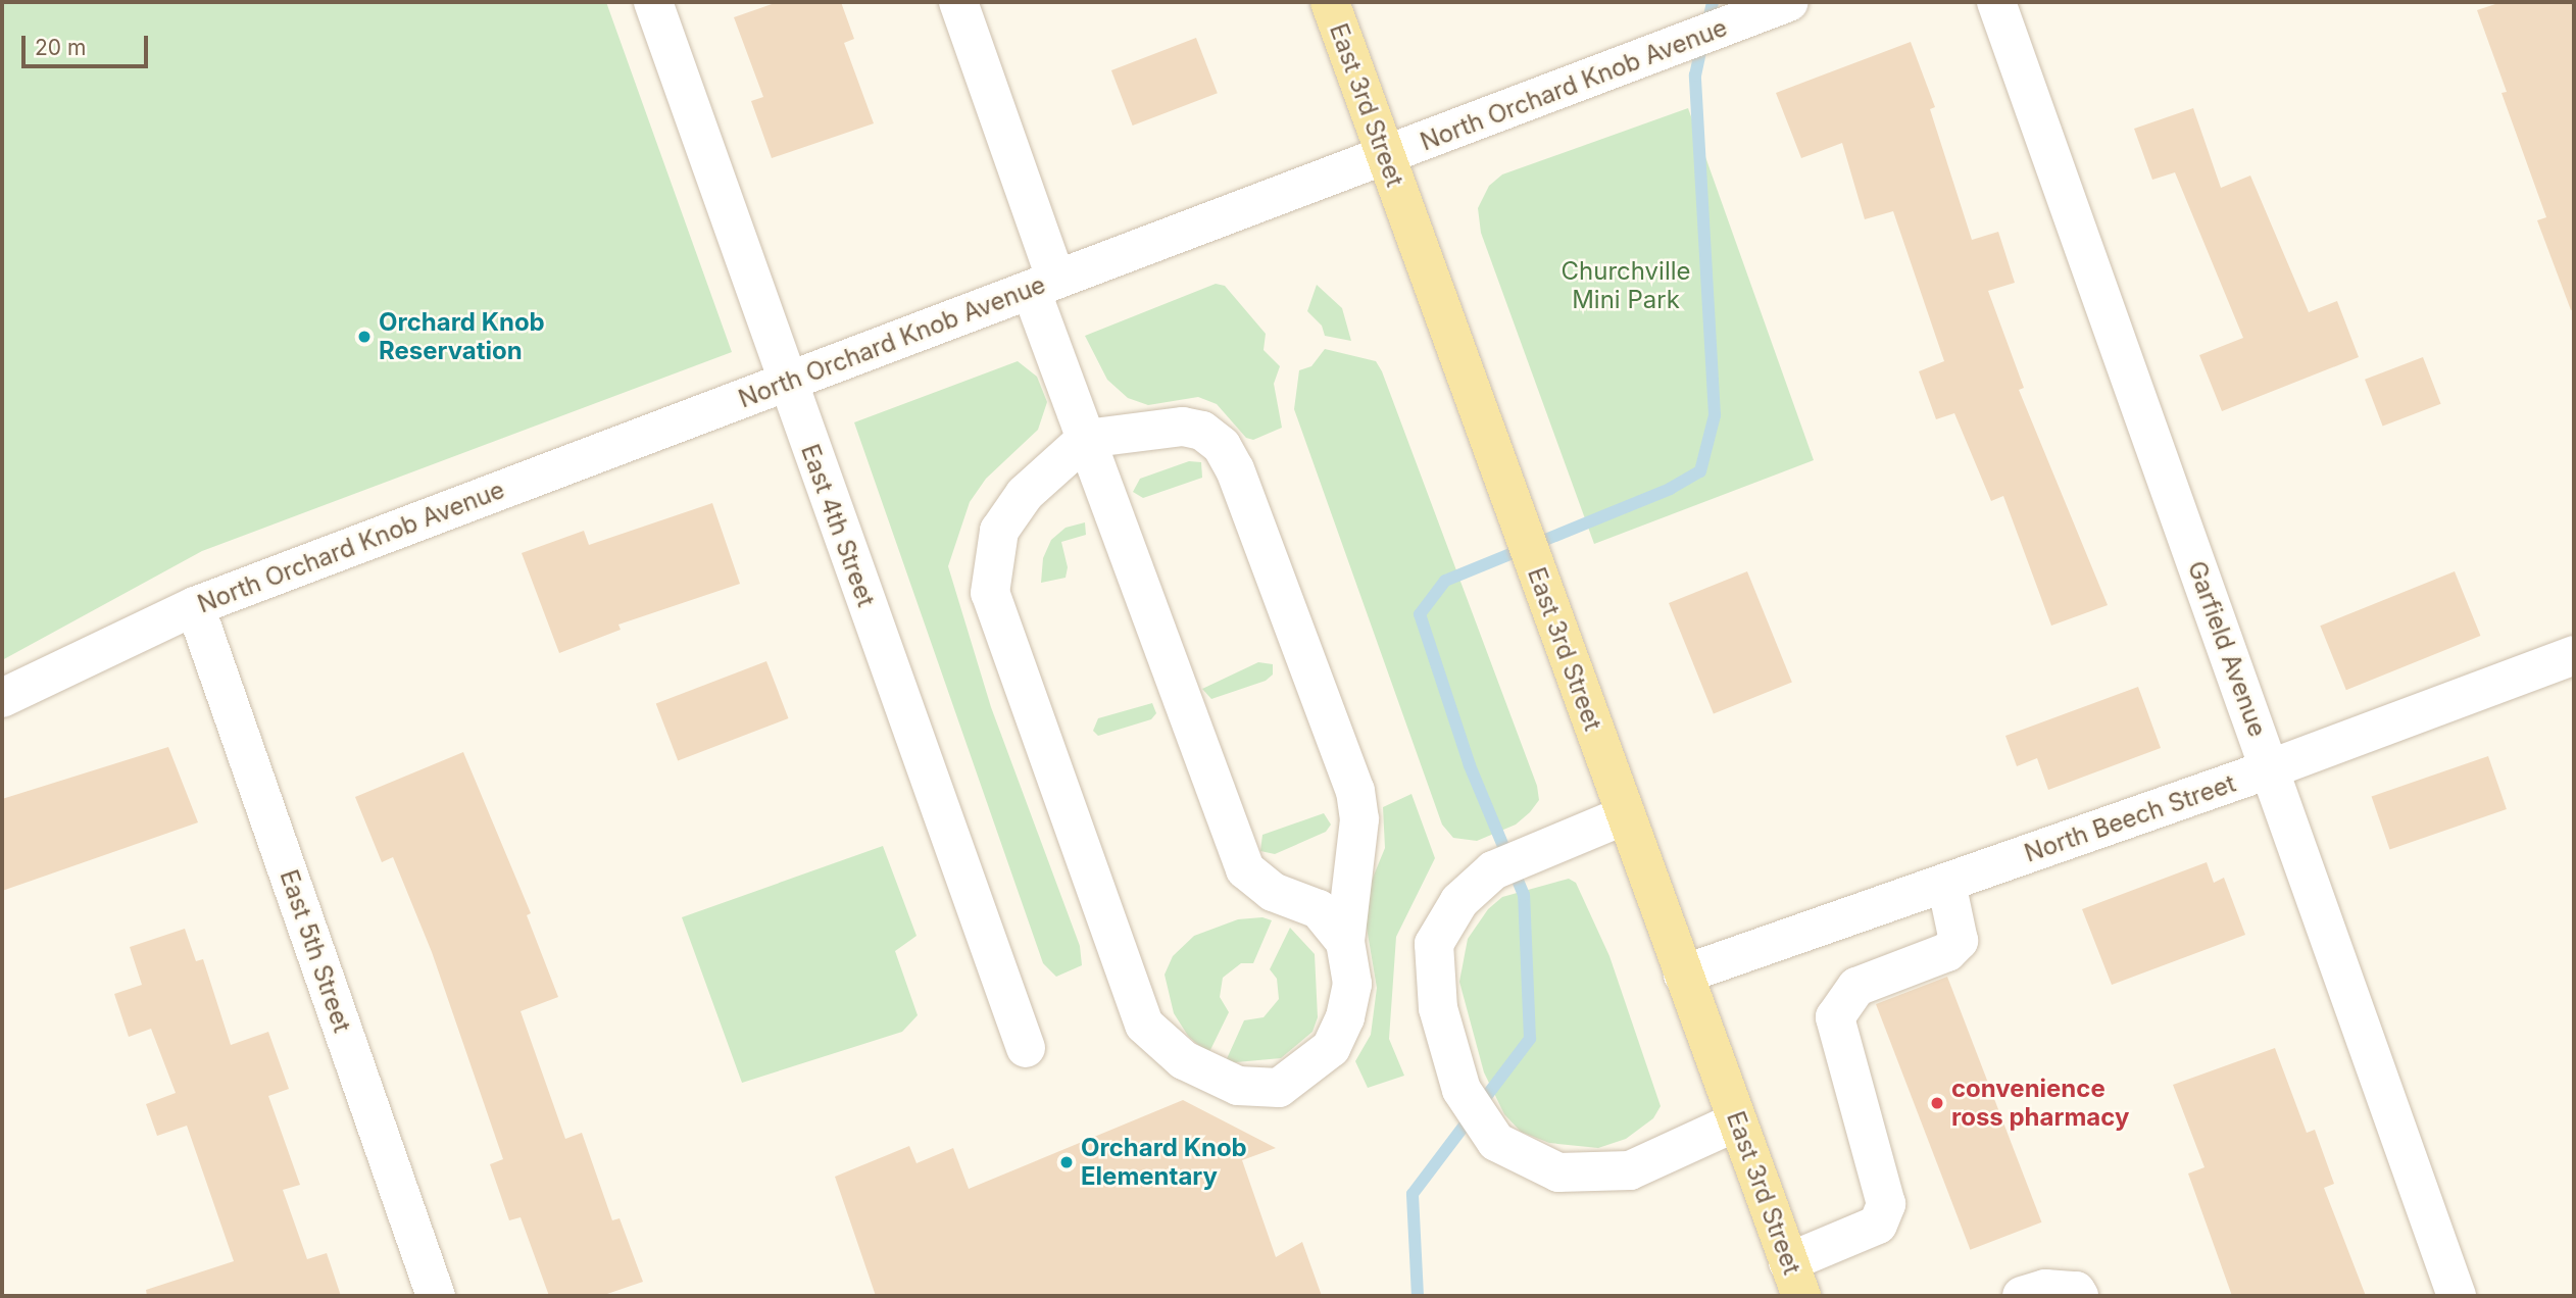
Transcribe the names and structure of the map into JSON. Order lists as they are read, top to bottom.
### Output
{
  "streets": {
    "main road": ["East 3rd Street"],
    "street": [
      "North Orchard Knob Avenue",
      "East 4th Street",
      "Garfield Avenue",
      "North Beech Street",
      "East 5th Street"
    ]
  },
  "crossings": [
    ["North Orchard Knob Avenue", "East 3rd Street"],
    ["North Orchard Knob Avenue", "East 4th Street"],
    ["North Orchard Knob Avenue", "East 5th Street"],
    ["East 3rd Street", "North Beech Street"],
    ["Garfield Avenue", "North Beech Street"]
  ],
  "parks": ["Churchville Mini Park"],
  "places": ["Orchard Knob Reservation", "convenience ross pharmacy", "Orchard Knob Elementary"],
  "scale_bar": "20 m"
}
